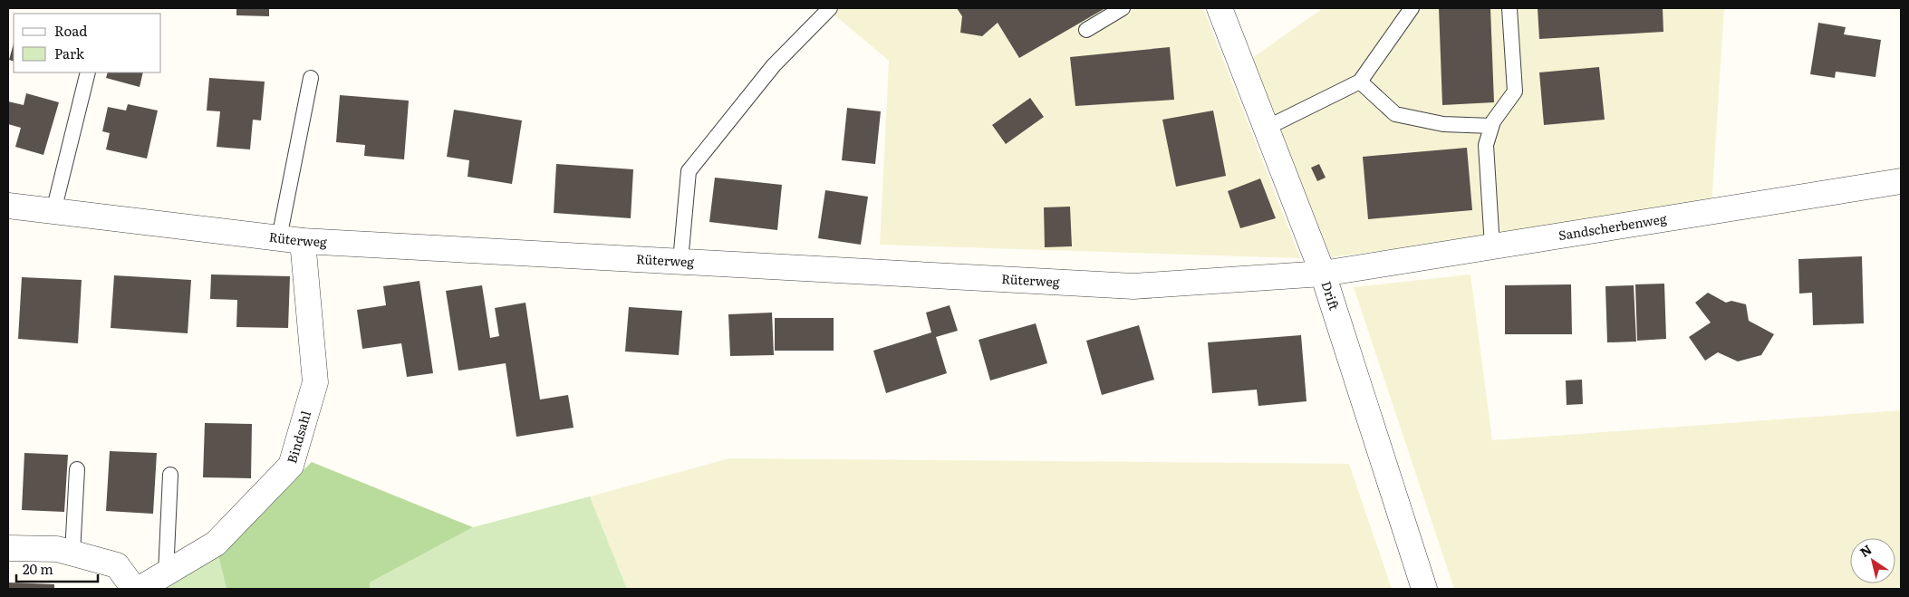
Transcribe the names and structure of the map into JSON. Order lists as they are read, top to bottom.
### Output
{
  "streets": {
    "street": [
      "Sandscherbenweg",
      "Rüterweg",
      "Drift",
      "Bindsahl"
    ]
  },
  "crossings": [
    ["Sandscherbenweg", "Rüterweg"],
    ["Sandscherbenweg", "Drift"],
    ["Rüterweg", "Drift"],
    ["Rüterweg", "Bindsahl"]
  ],
  "legend": ["Road", "Park"],
  "scale_bar": "20 m",
  "north": "top left"
}
